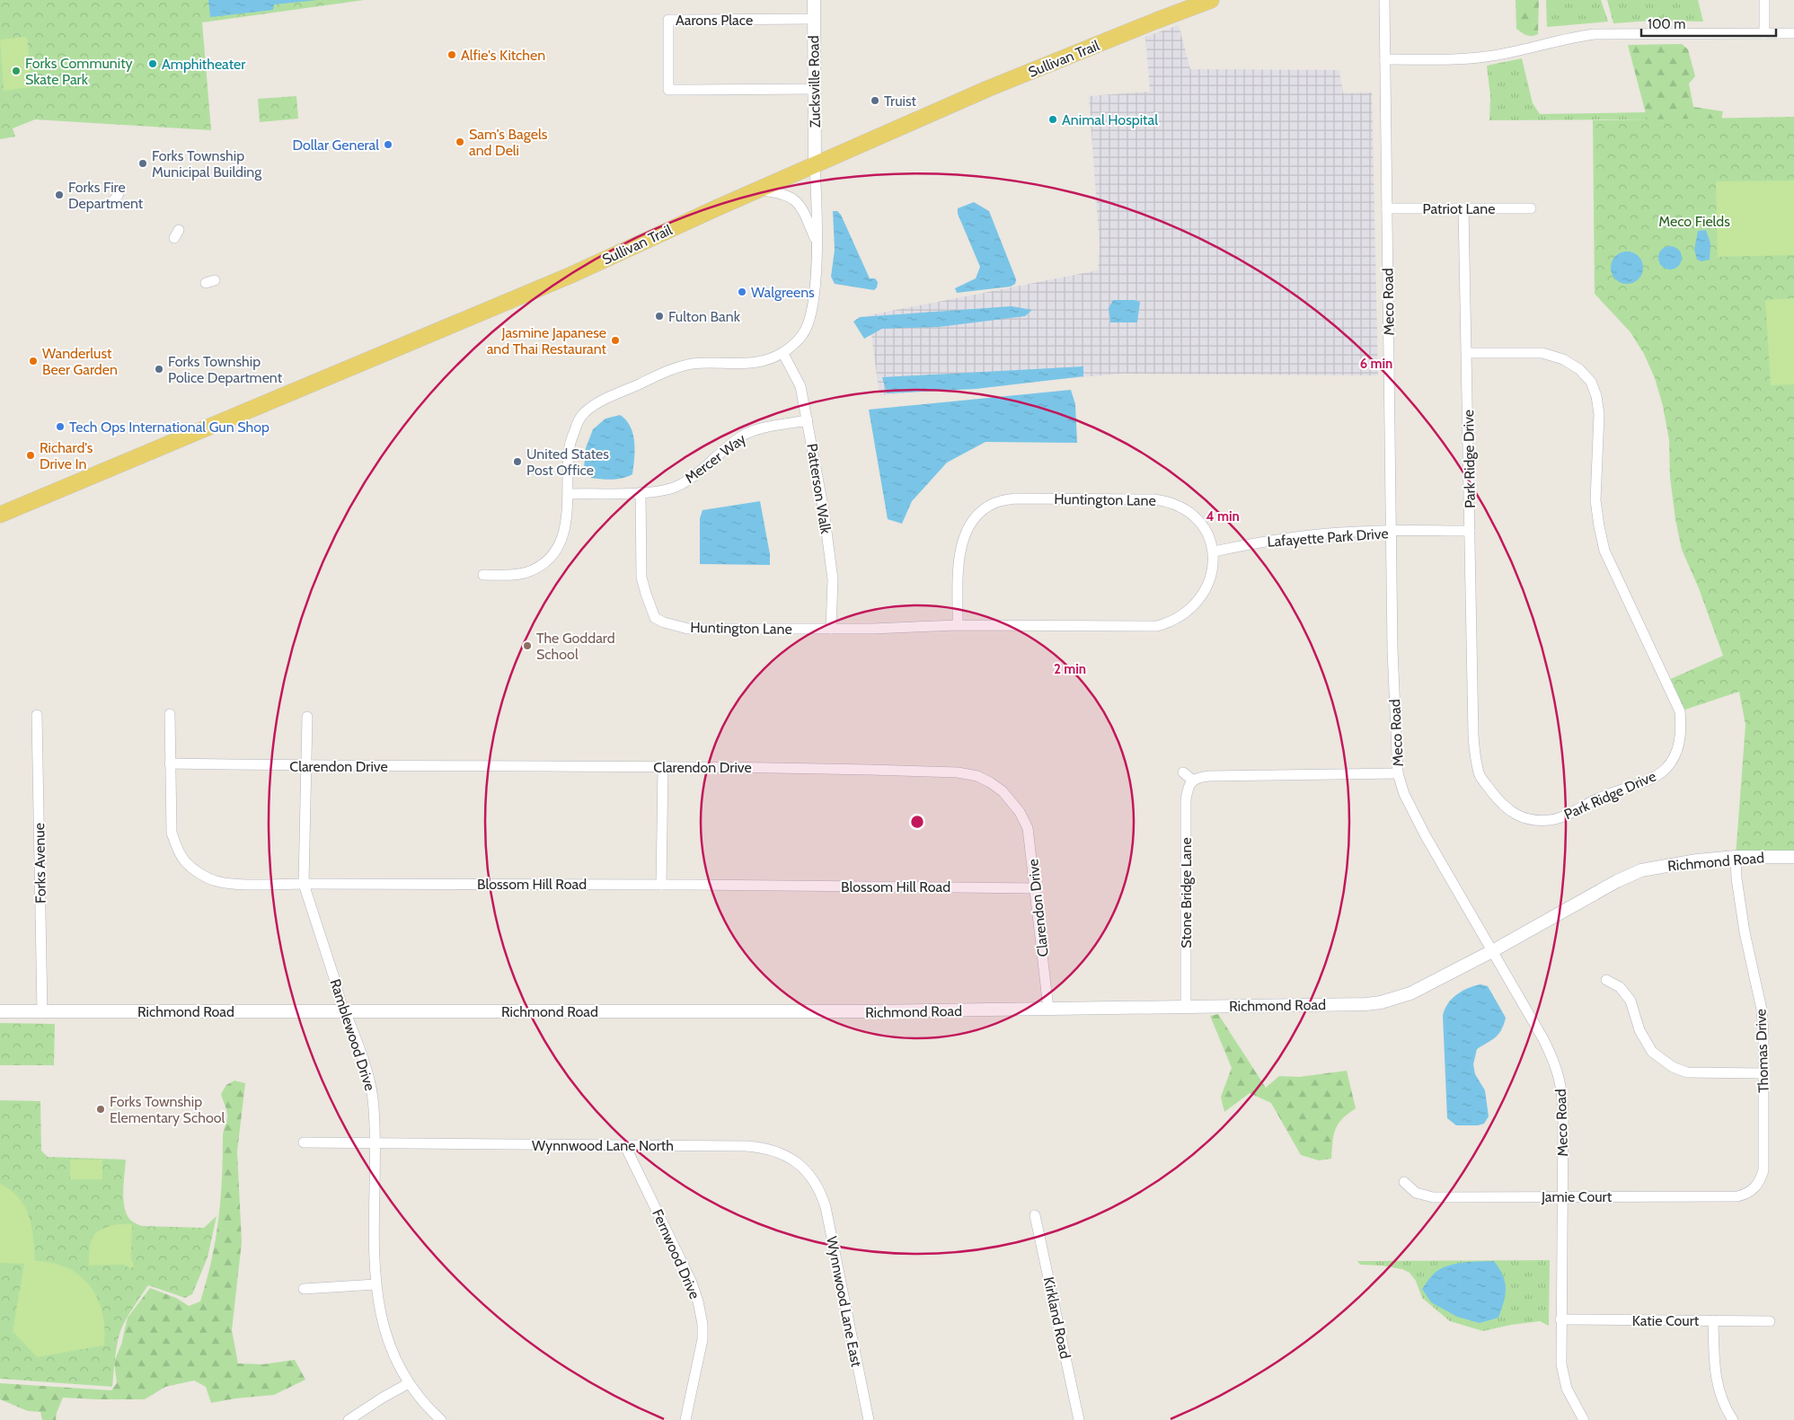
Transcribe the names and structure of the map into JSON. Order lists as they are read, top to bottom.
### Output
{
  "streets": {
    "main road": ["Sullivan Trail"],
    "street": [
      "Aarons Place",
      "Zucksville Road",
      "Patriot Lane",
      "Meco Road",
      "Mercer Way",
      "Park Ridge Drive",
      "Patterson Walk",
      "Huntington Lane",
      "Lafayette Park Drive",
      "Clarendon Drive",
      "Richmond Road",
      "Forks Avenue",
      "Blossom Hill Road",
      "Stone Bridge Lane",
      "Ramblewood Drive",
      "Thomas Drive",
      "Wynnwood Lane North",
      "Jamie Court",
      "Fernwood Drive",
      "Wynnwood Lane East",
      "Kirkland Road",
      "Katie Court"
    ]
  },
  "crossings": [
    ["Aarons Place", "Zucksville Road"],
    ["Sullivan Trail", "Zucksville Road"],
    ["Patriot Lane", "Meco Road"],
    ["Patriot Lane", "Park Ridge Drive"],
    ["Meco Road", "Lafayette Park Drive"],
    ["Meco Road", "Richmond Road"],
    ["Meco Road", "Jamie Court"],
    ["Meco Road", "Katie Court"],
    ["Mercer Way", "Patterson Walk"],
    ["Mercer Way", "Huntington Lane"],
    ["Park Ridge Drive", "Lafayette Park Drive"],
    ["Patterson Walk", "Huntington Lane"],
    ["Huntington Lane", "Lafayette Park Drive"],
    ["Clarendon Drive", "Richmond Road"],
    ["Clarendon Drive", "Blossom Hill Road"],
    ["Clarendon Drive", "Ramblewood Drive"],
    ["Richmond Road", "Forks Avenue"],
    ["Richmond Road", "Stone Bridge Lane"],
    ["Richmond Road", "Ramblewood Drive"],
    ["Richmond Road", "Thomas Drive"],
    ["Blossom Hill Road", "Ramblewood Drive"],
    ["Ramblewood Drive", "Wynnwood Lane North"],
    ["Thomas Drive", "Jamie Court"],
    ["Wynnwood Lane North", "Fernwood Drive"],
    ["Wynnwood Lane North", "Wynnwood Lane East"]
  ],
  "parks": ["Meco Fields"],
  "places": [
    "Alfie's Kitchen",
    "Amphitheater",
    "Forks Community Skate Park",
    "Truist",
    "Animal Hospital",
    "Sam's Bagels and Deli",
    "Dollar General",
    "Forks Township Municipal Building",
    "Forks Fire Department",
    "Walgreens",
    "Fulton Bank",
    "Jasmine Japanese and Thai Restaurant",
    "Wanderlust Beer Garden",
    "Forks Township Police Department",
    "Tech Ops International Gun Shop",
    "Richard's Drive In",
    "United States Post Office",
    "The Goddard School",
    "Forks Township Elementary School"
  ],
  "scale_bar": "100 m",
  "rings": ["6 min", "4 min", "2 min"]
}
